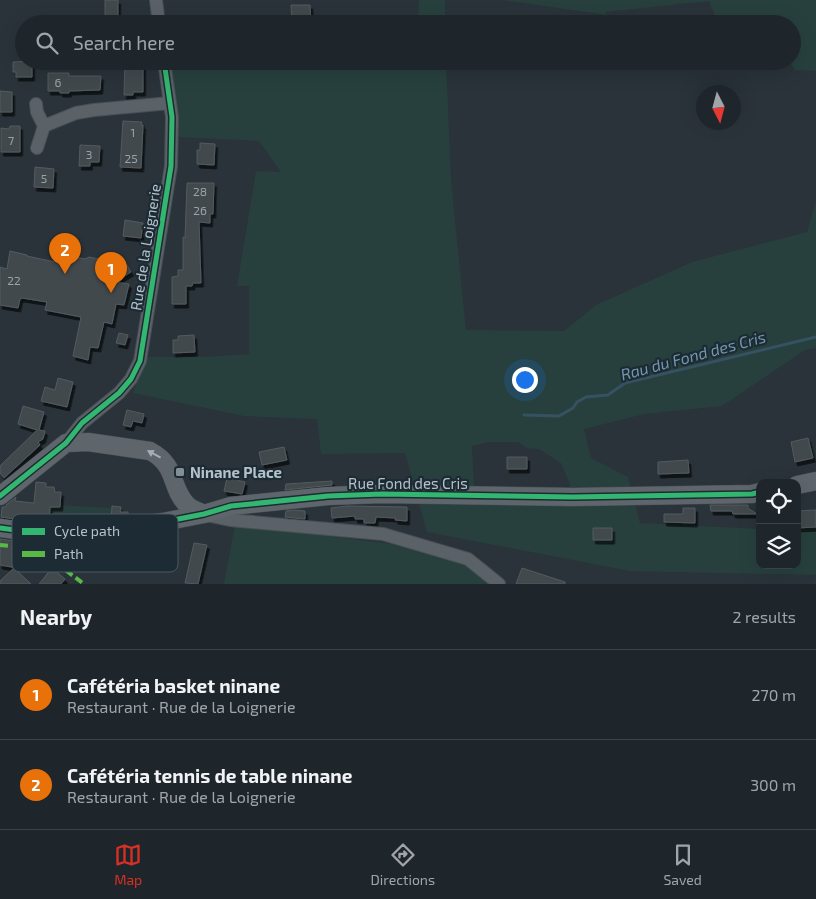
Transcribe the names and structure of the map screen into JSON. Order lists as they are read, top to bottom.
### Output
{
  "streets": {
    "street": ["Rue de la Loignerie", "Rue Fond des Cris"]
  },
  "water": ["Rau du Fond des Cris"],
  "places": {
    "transit": ["Ninane Place"]
  },
  "house_numbers": [
    "6",
    "1",
    "7",
    "3",
    "25",
    "5",
    "28",
    "26",
    "22"
  ],
  "legend": ["Cycle path", "Path"],
  "north": "bottom",
  "page": {
    "search": "Search here",
    "pins": ["2", "1"],
    "heading": ["Nearby", "2 results"],
    "list": [
      {
        "mark": "1",
        "name": "Cafétéria basket ninane",
        "note": "Restaurant · Rue de la Loignerie",
        "value": "270 m"
      },
      {
        "mark": "2",
        "name": "Cafétéria tennis de table ninane",
        "note": "Restaurant · Rue de la Loignerie",
        "value": "300 m"
      }
    ],
    "nav": ["Map", "Directions", "Saved"]
  }
}
